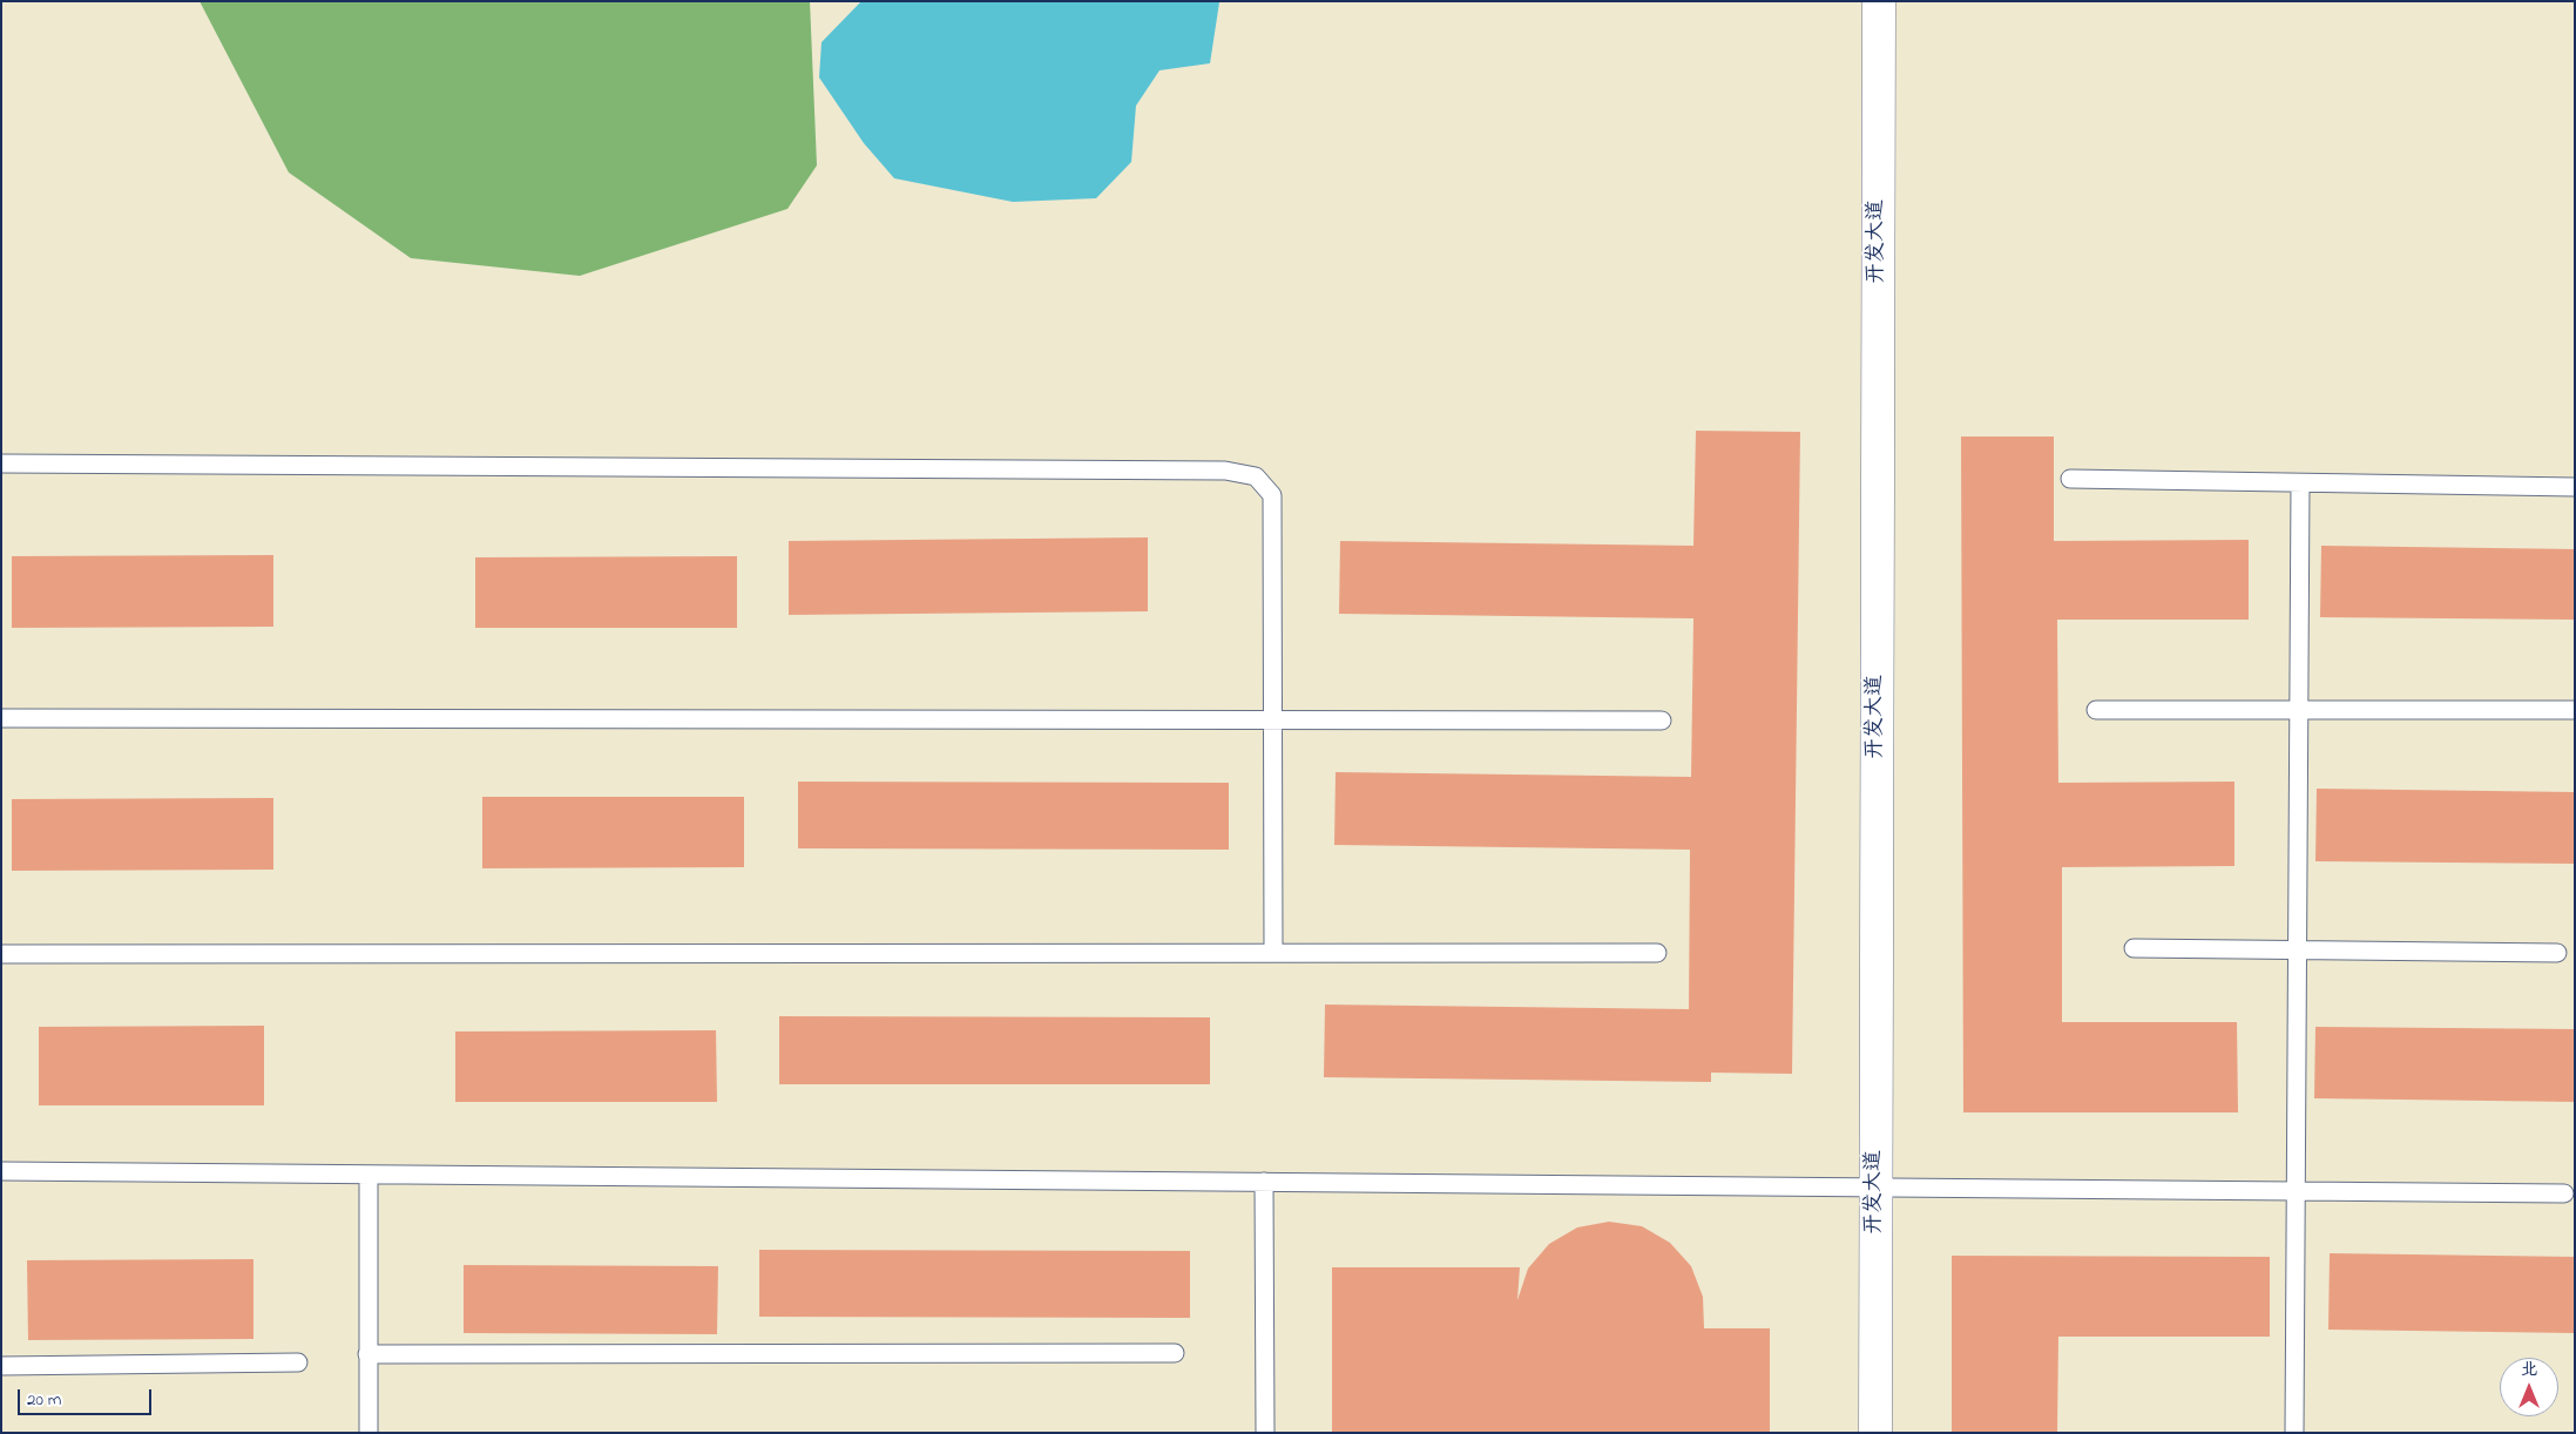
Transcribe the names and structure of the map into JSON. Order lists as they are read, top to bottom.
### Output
{
  "streets": {
    "street": ["开发大道"]
  },
  "scale_bar": "20 m",
  "north": "top"
}
